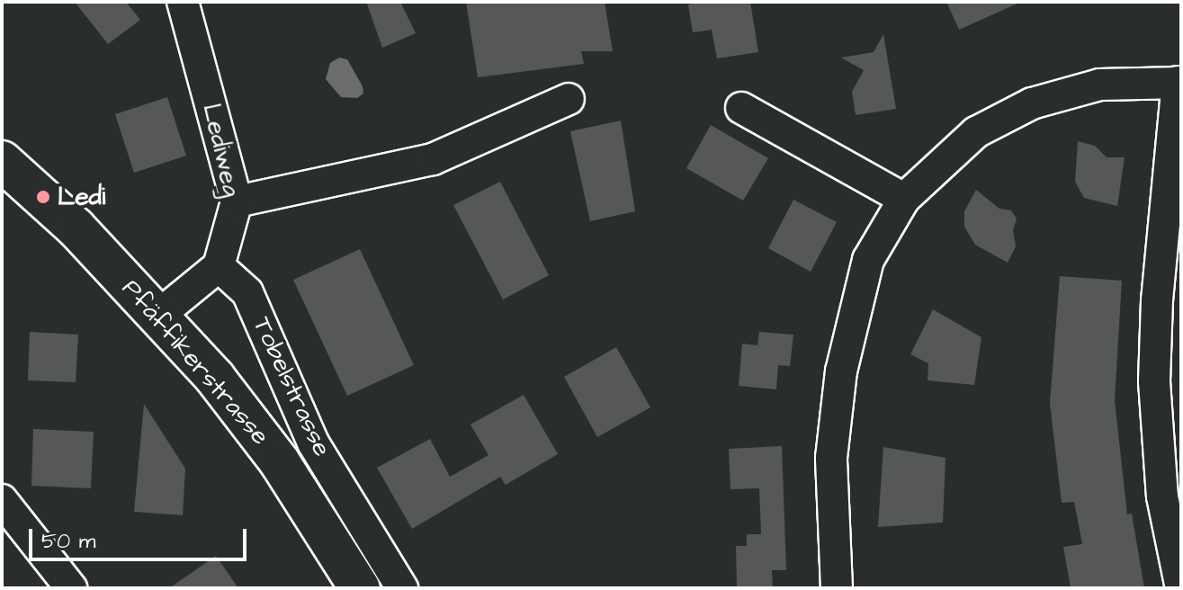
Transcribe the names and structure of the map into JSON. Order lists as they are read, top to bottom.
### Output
{
  "streets": {
    "main road": ["Pfäffikerstrasse"],
    "street": ["Lediweg", "Tobelstrasse"]
  },
  "crossings": [
    ["Lediweg", "Tobelstrasse"]
  ],
  "places": ["Ledi"],
  "scale_bar": "50 m"
}
